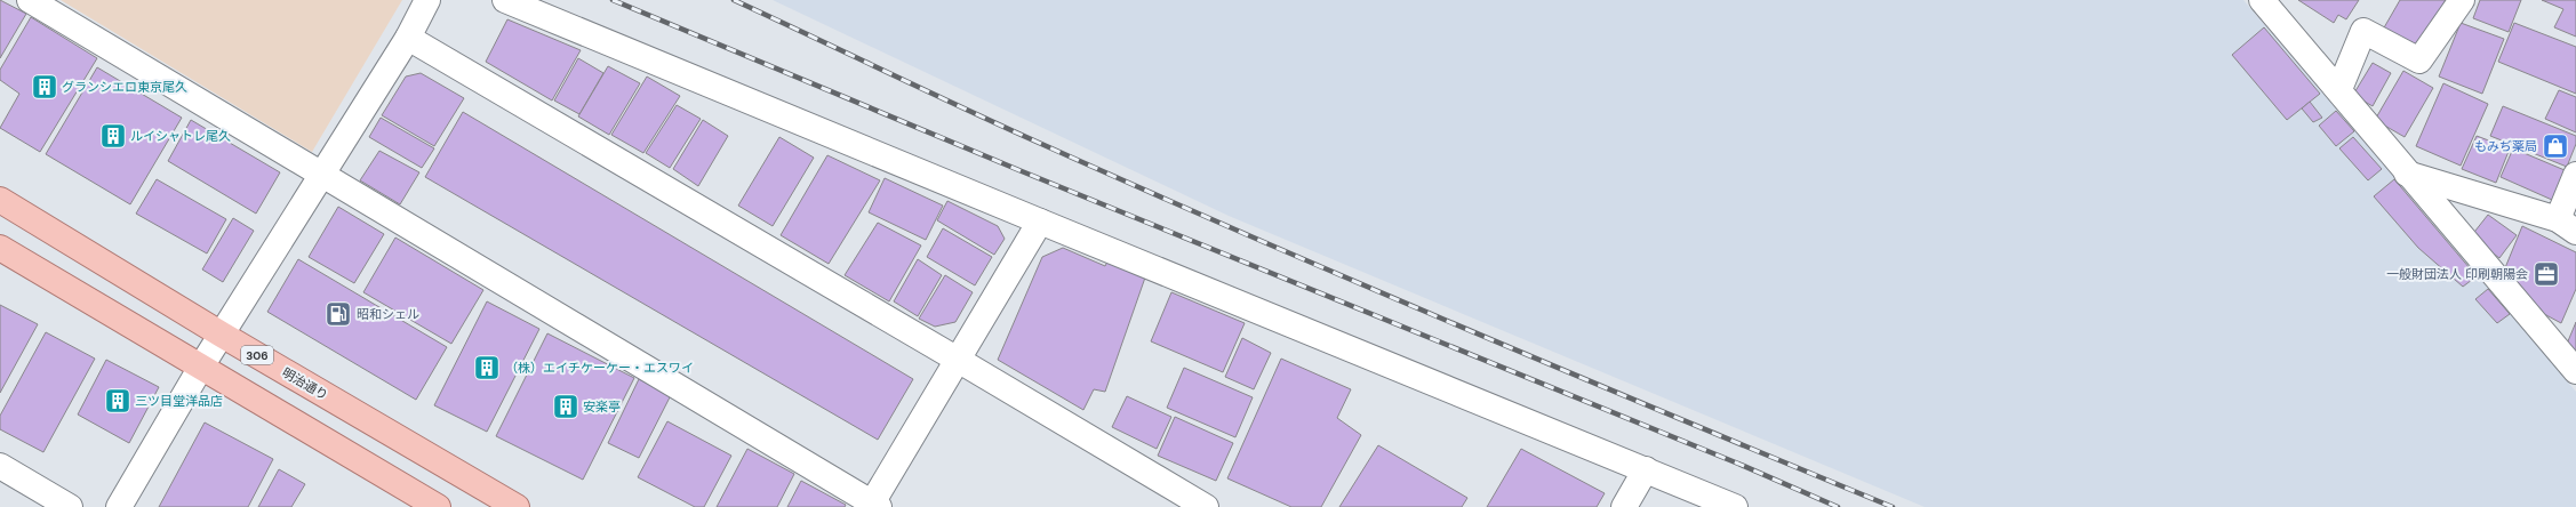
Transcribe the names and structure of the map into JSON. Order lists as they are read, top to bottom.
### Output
{
  "streets": {
    "main road": ["306", "明治通り"]
  },
  "places": {
    "building": [
      "グランシエロ東京尾久",
      "ルイシャトレ尾久",
      "（株）エイチケーケー・エスワイ",
      "三ツ目堂洋品店",
      "安楽亭"
    ],
    "shop": ["もみぢ薬局"],
    "office": ["一般財団法人 印刷朝陽会"],
    "fuel station": ["昭和シェル"]
  }
}
